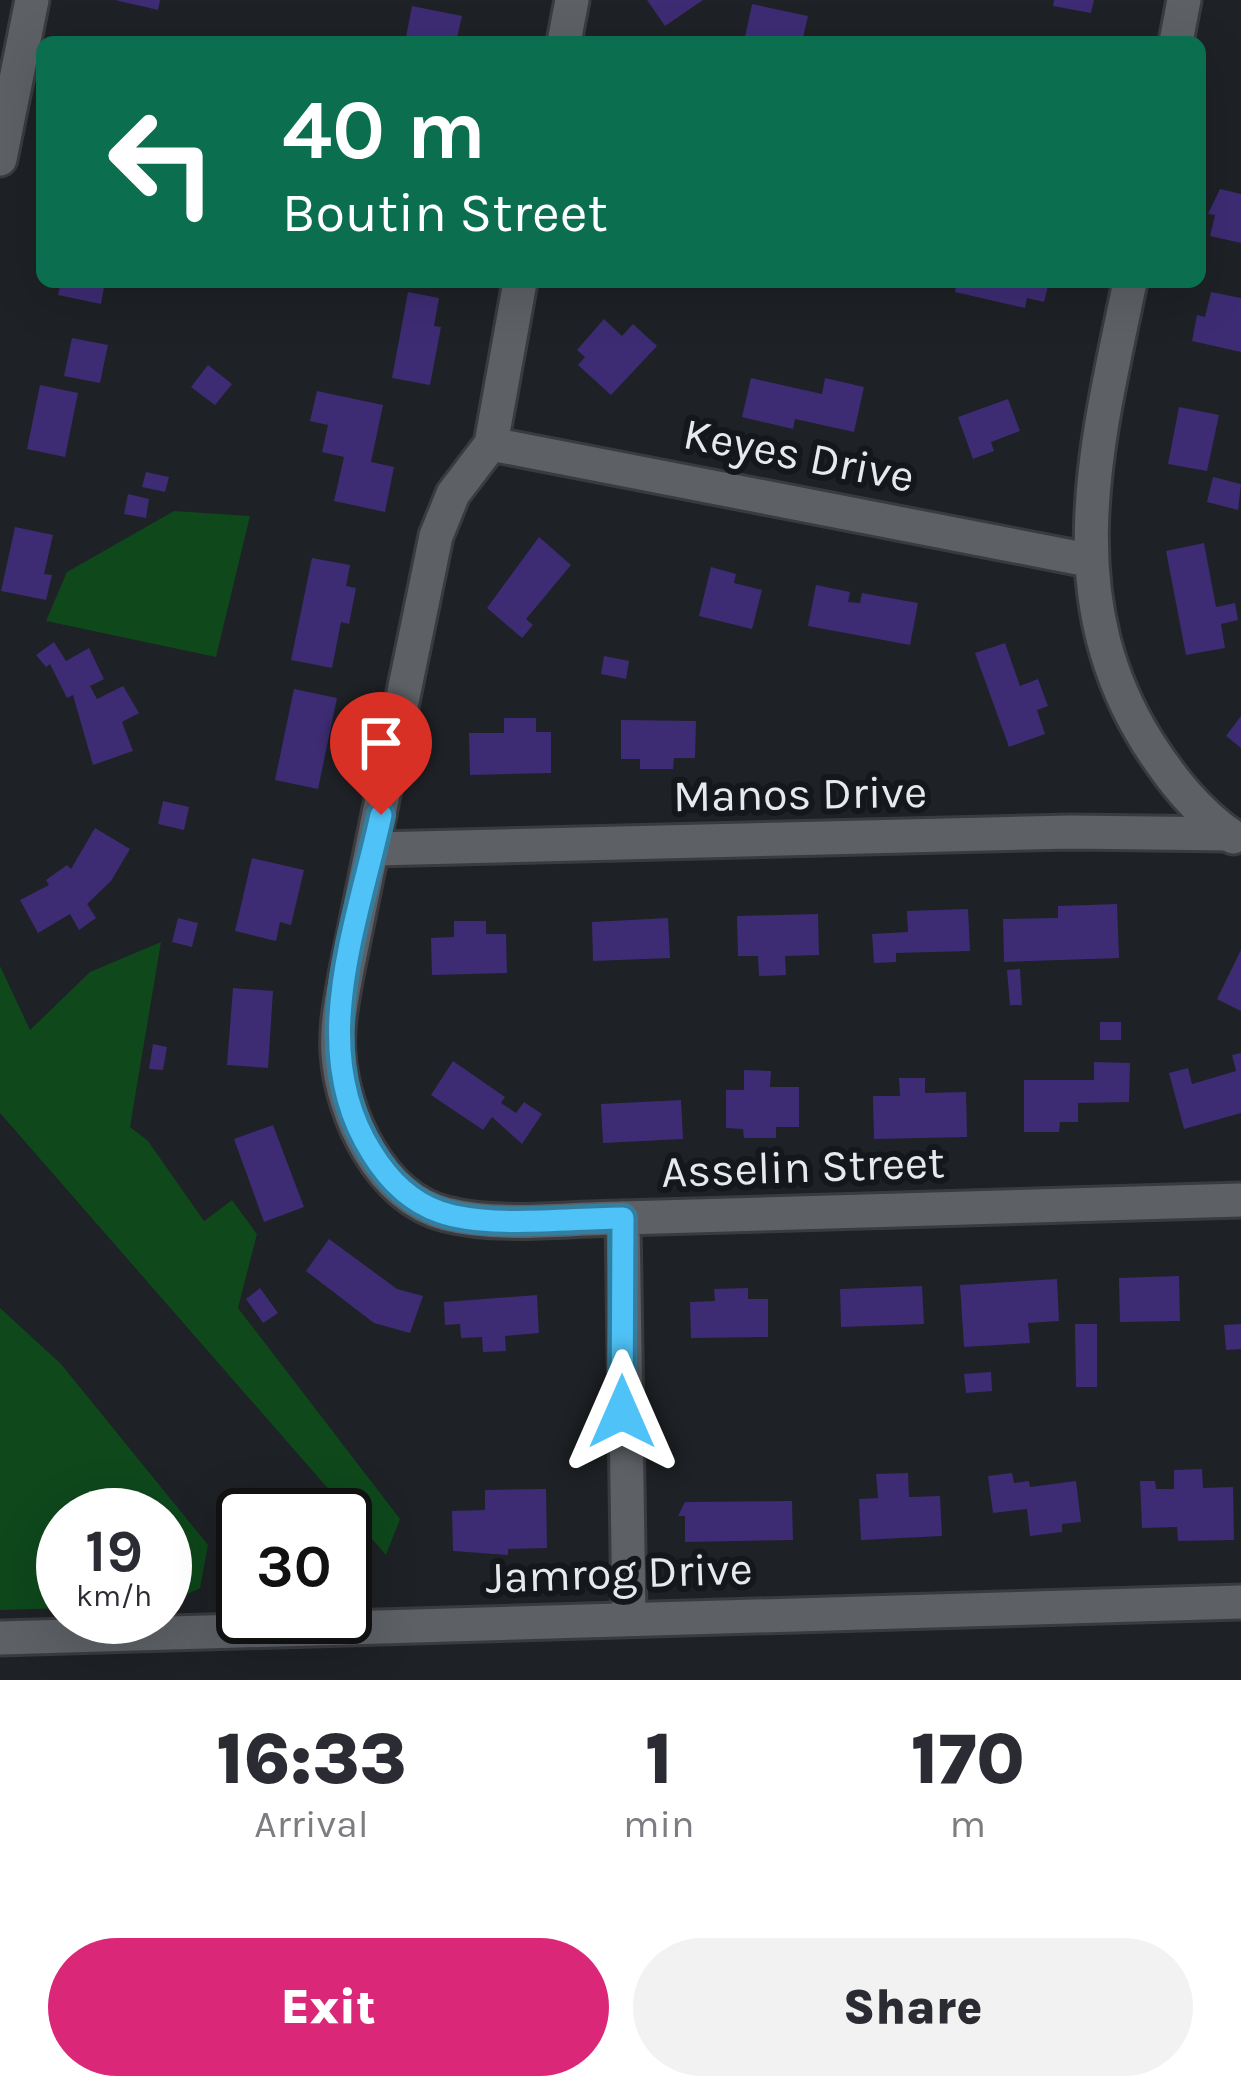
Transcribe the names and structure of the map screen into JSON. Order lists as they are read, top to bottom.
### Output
{
  "streets": {
    "street": [
      "Keyes Drive",
      "Manos Drive",
      "Asselin Street",
      "Jamrog Drive"
    ]
  },
  "crossings": [
    ["Asselin Street", "Jamrog Drive"]
  ],
  "page": {
    "turn": ["40 m", "Boutin Street"],
    "speed": "19 km/h",
    "limit": "30",
    "eta": [
      "16:33",
      "Arrival",
      "1",
      "min",
      "170",
      "m"
    ],
    "buttons": ["Exit", "Share"]
  }
}
